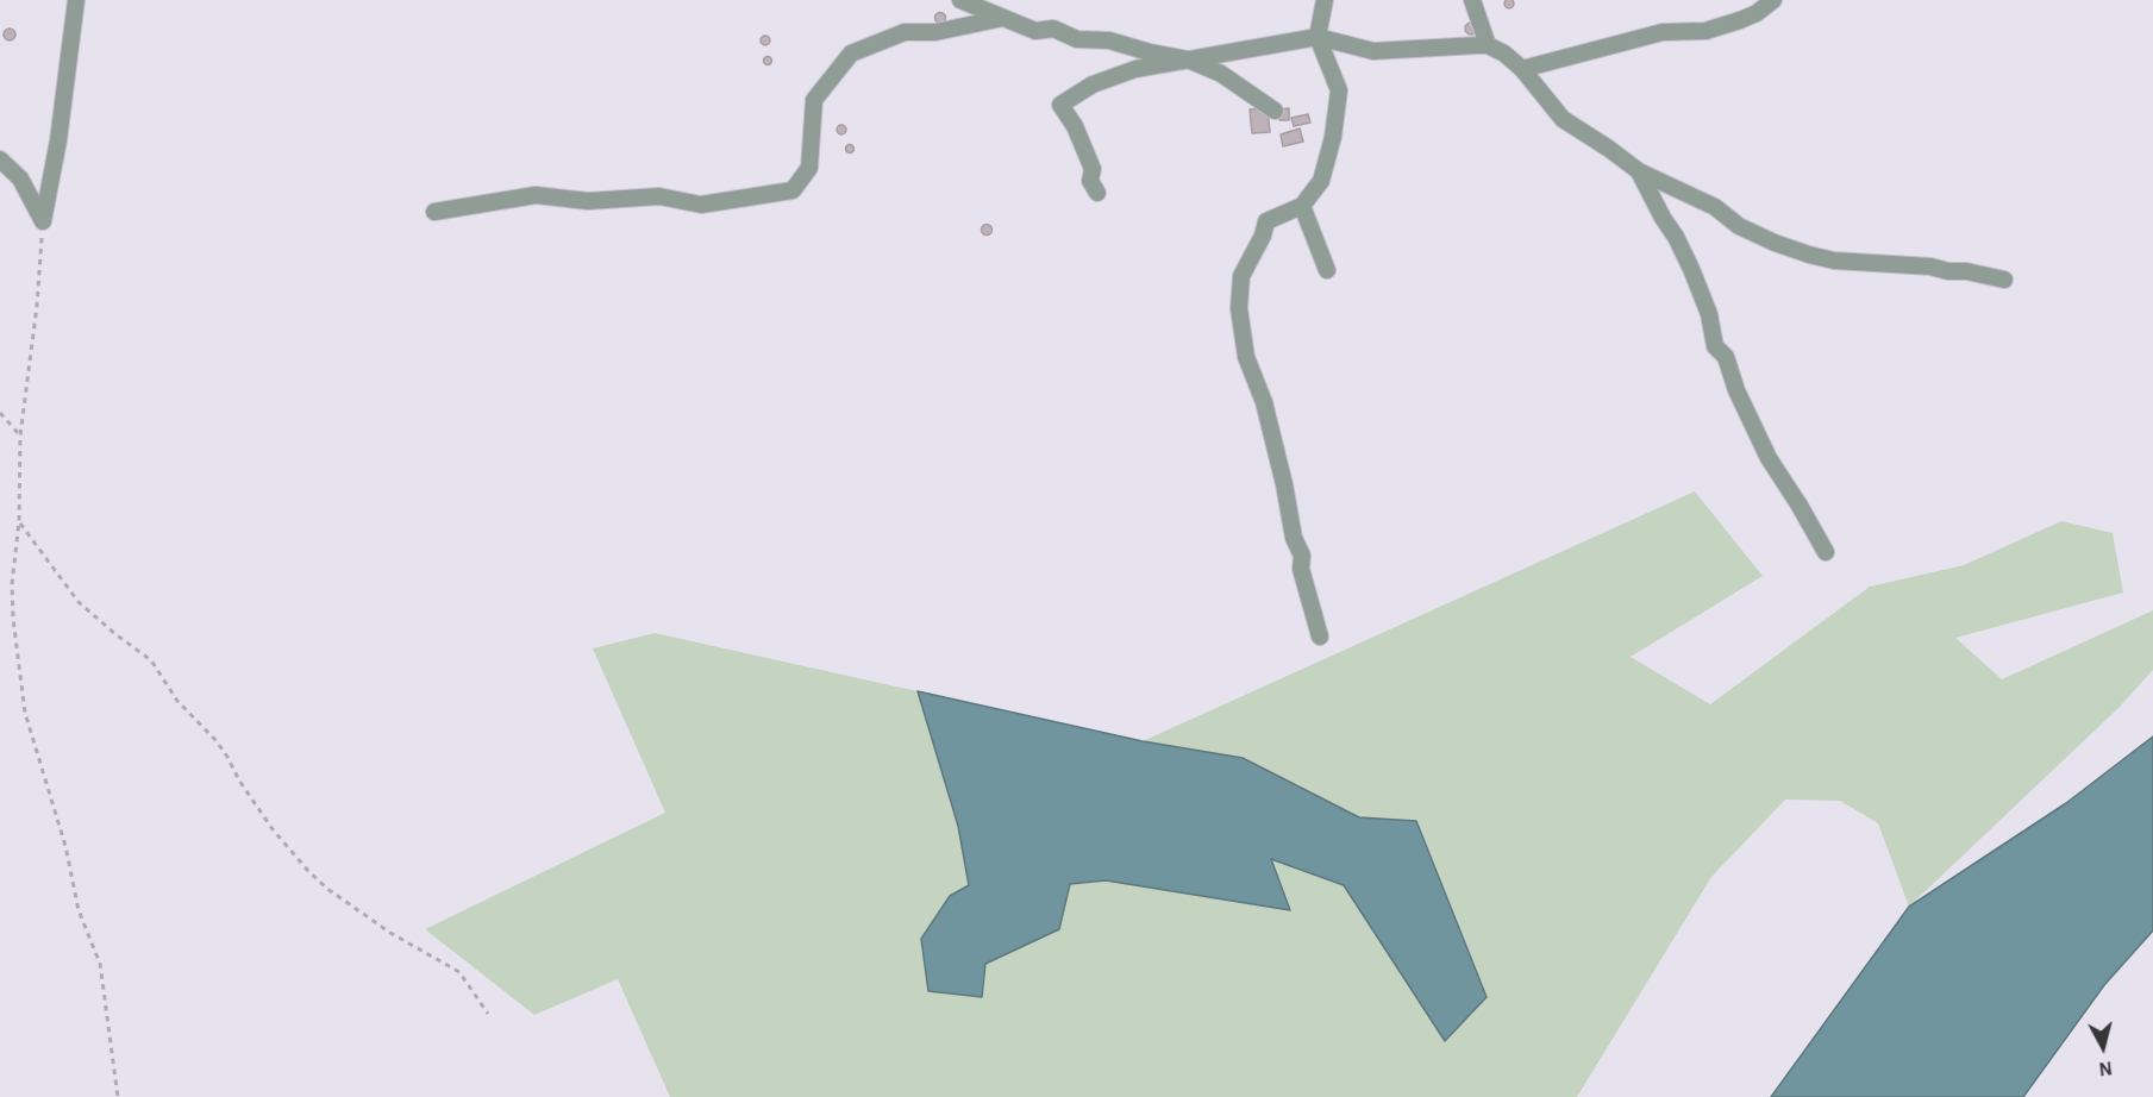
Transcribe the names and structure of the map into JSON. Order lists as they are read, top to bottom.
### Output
{
  "north": "bottom"
}
